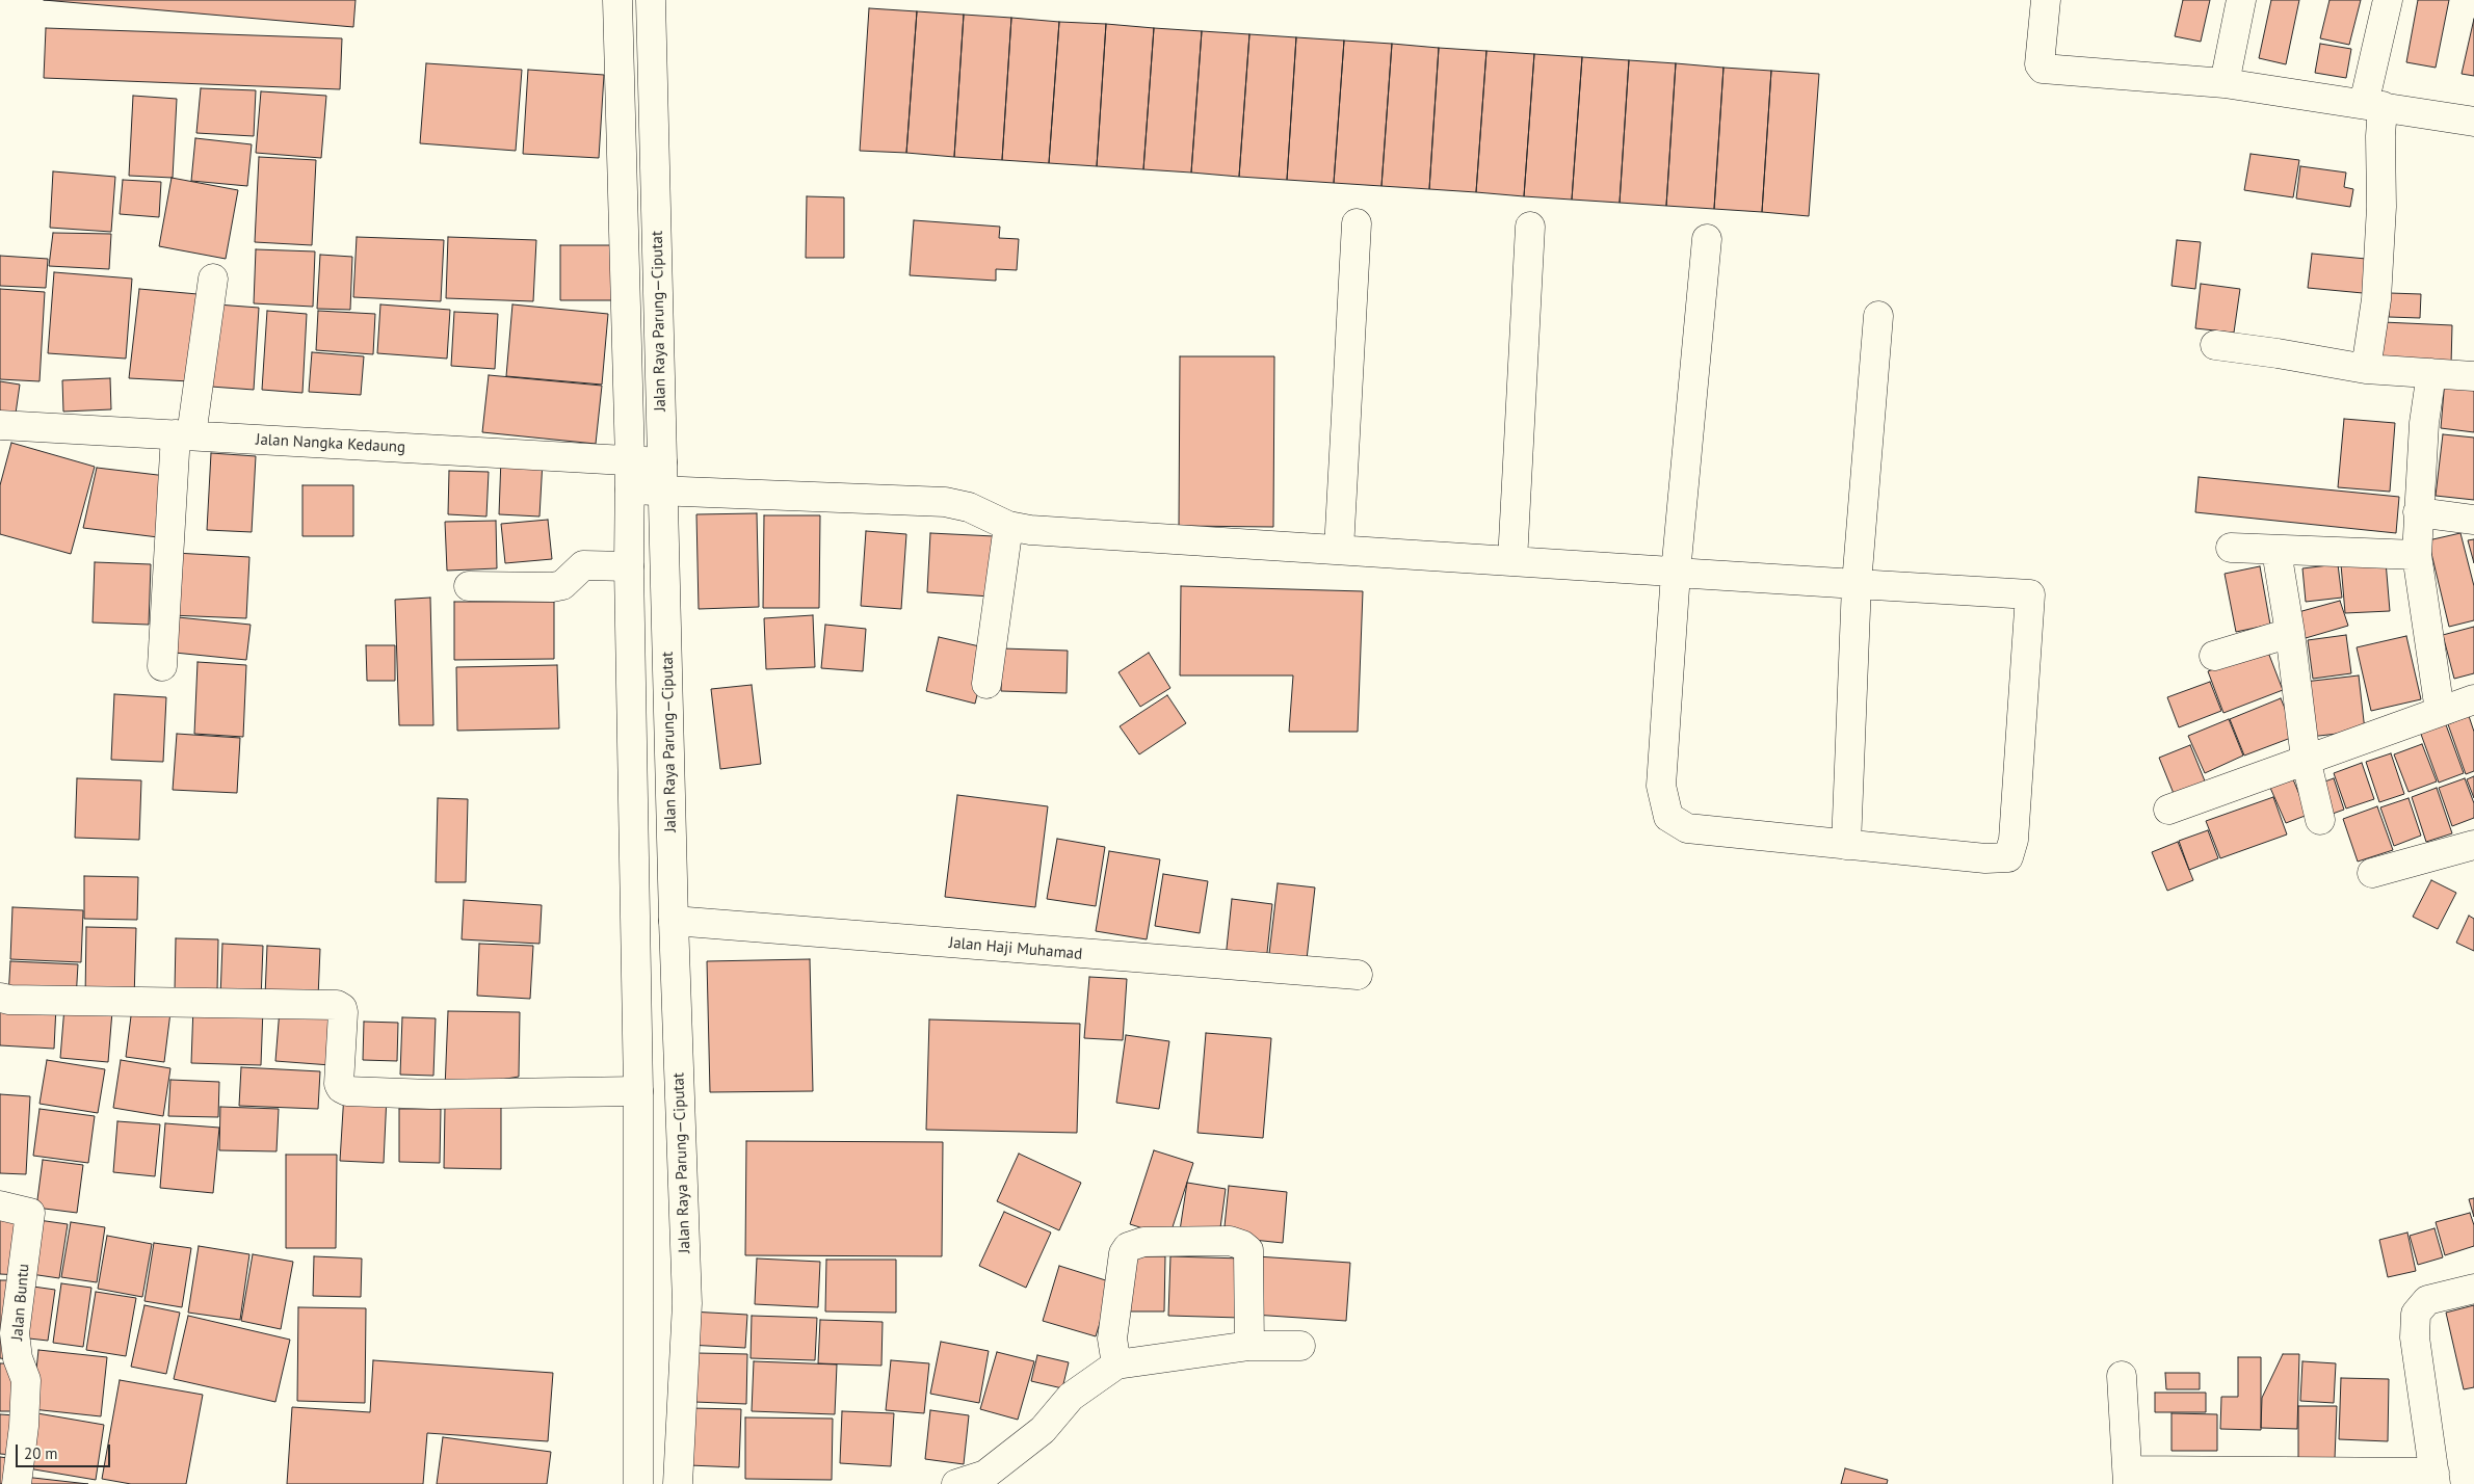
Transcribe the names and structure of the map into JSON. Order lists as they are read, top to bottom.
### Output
{
  "streets": {
    "main road": [
      "Jalan Raya Parung—Ciputat",
      "Jalan Nangka Kedaung",
      "Jalan Haji Muhamad",
      "Jalan Buntu"
    ]
  },
  "crossings": [
    ["Jalan Raya Parung—Ciputat", "Jalan Nangka Kedaung"],
    ["Jalan Raya Parung—Ciputat", "Jalan Haji Muhamad"]
  ],
  "scale_bar": "20 m"
}
